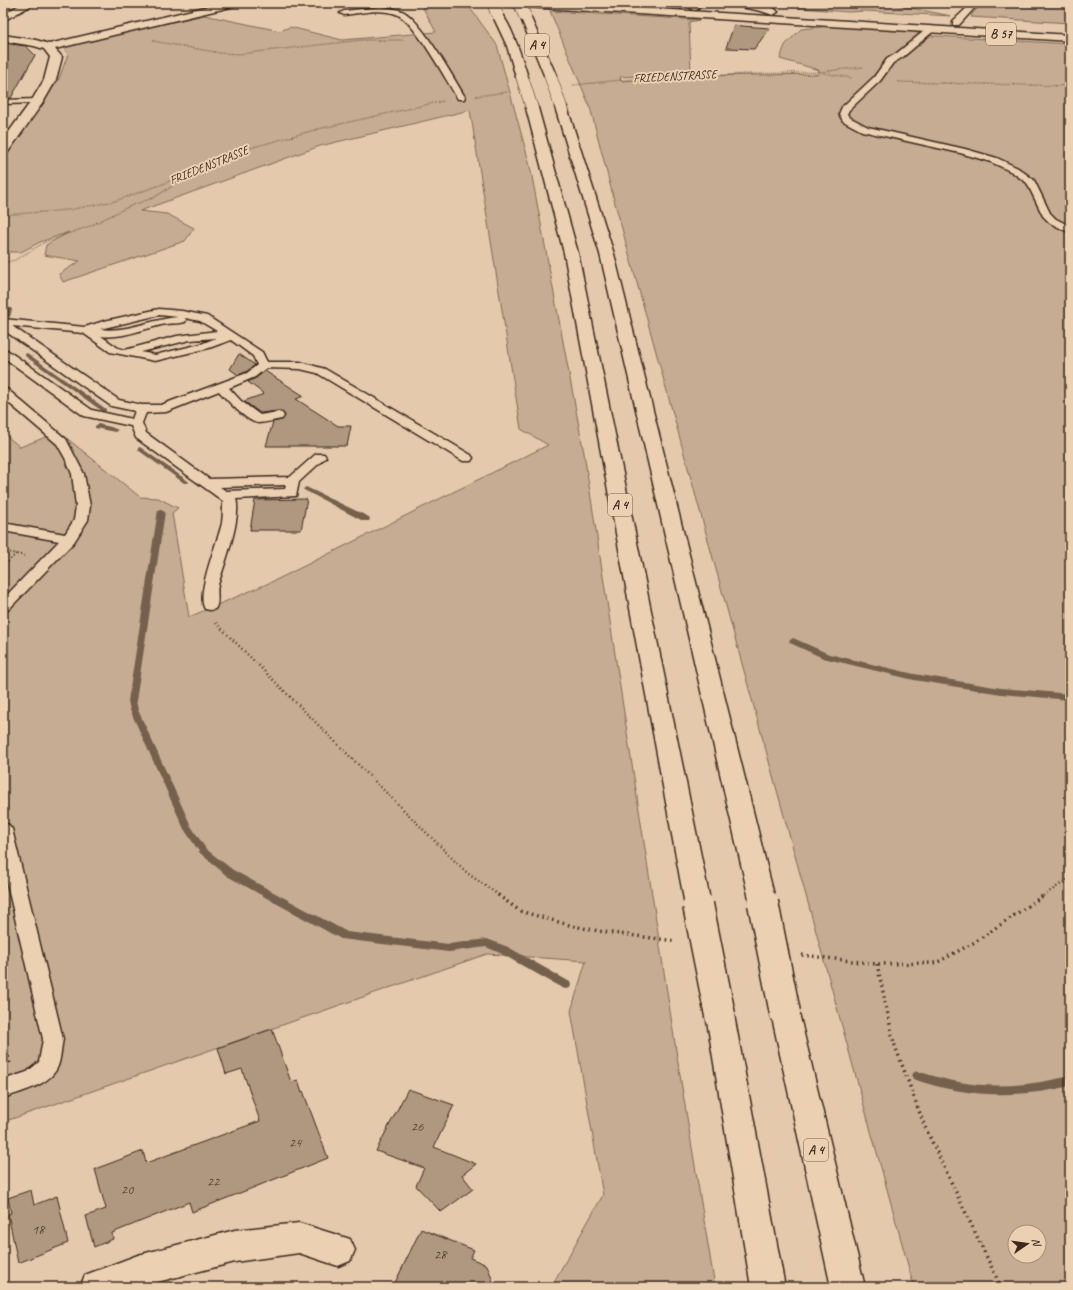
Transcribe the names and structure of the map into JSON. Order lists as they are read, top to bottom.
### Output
{
  "streets": {
    "main road": ["B 57", "A 4"],
    "path": ["FRIEDENSTRASSE"]
  },
  "house_numbers": [
    "26",
    "24",
    "22",
    "20",
    "18",
    "28"
  ],
  "north": "right"
}
